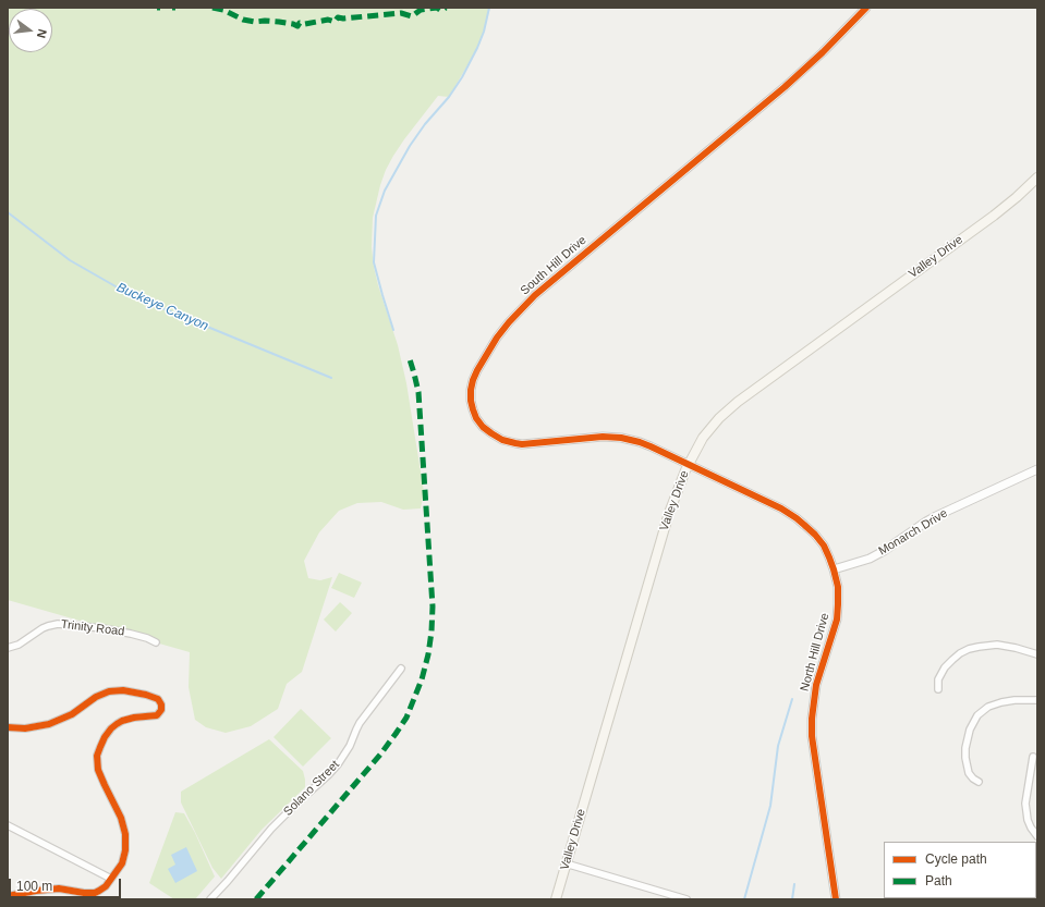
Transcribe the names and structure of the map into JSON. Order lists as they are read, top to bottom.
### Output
{
  "streets": {
    "main road": ["Valley Drive"],
    "street": [
      "South Hill Drive",
      "Monarch Drive",
      "Trinity Road",
      "North Hill Drive",
      "Solano Street"
    ]
  },
  "crossings": [
    ["Valley Drive", "South Hill Drive"],
    ["Valley Drive", "North Hill Drive"],
    ["South Hill Drive", "North Hill Drive"],
    ["Monarch Drive", "North Hill Drive"]
  ],
  "water": ["Buckeye Canyon"],
  "legend": ["Cycle path", "Path"],
  "scale_bar": "100 m",
  "north": "right"
}
